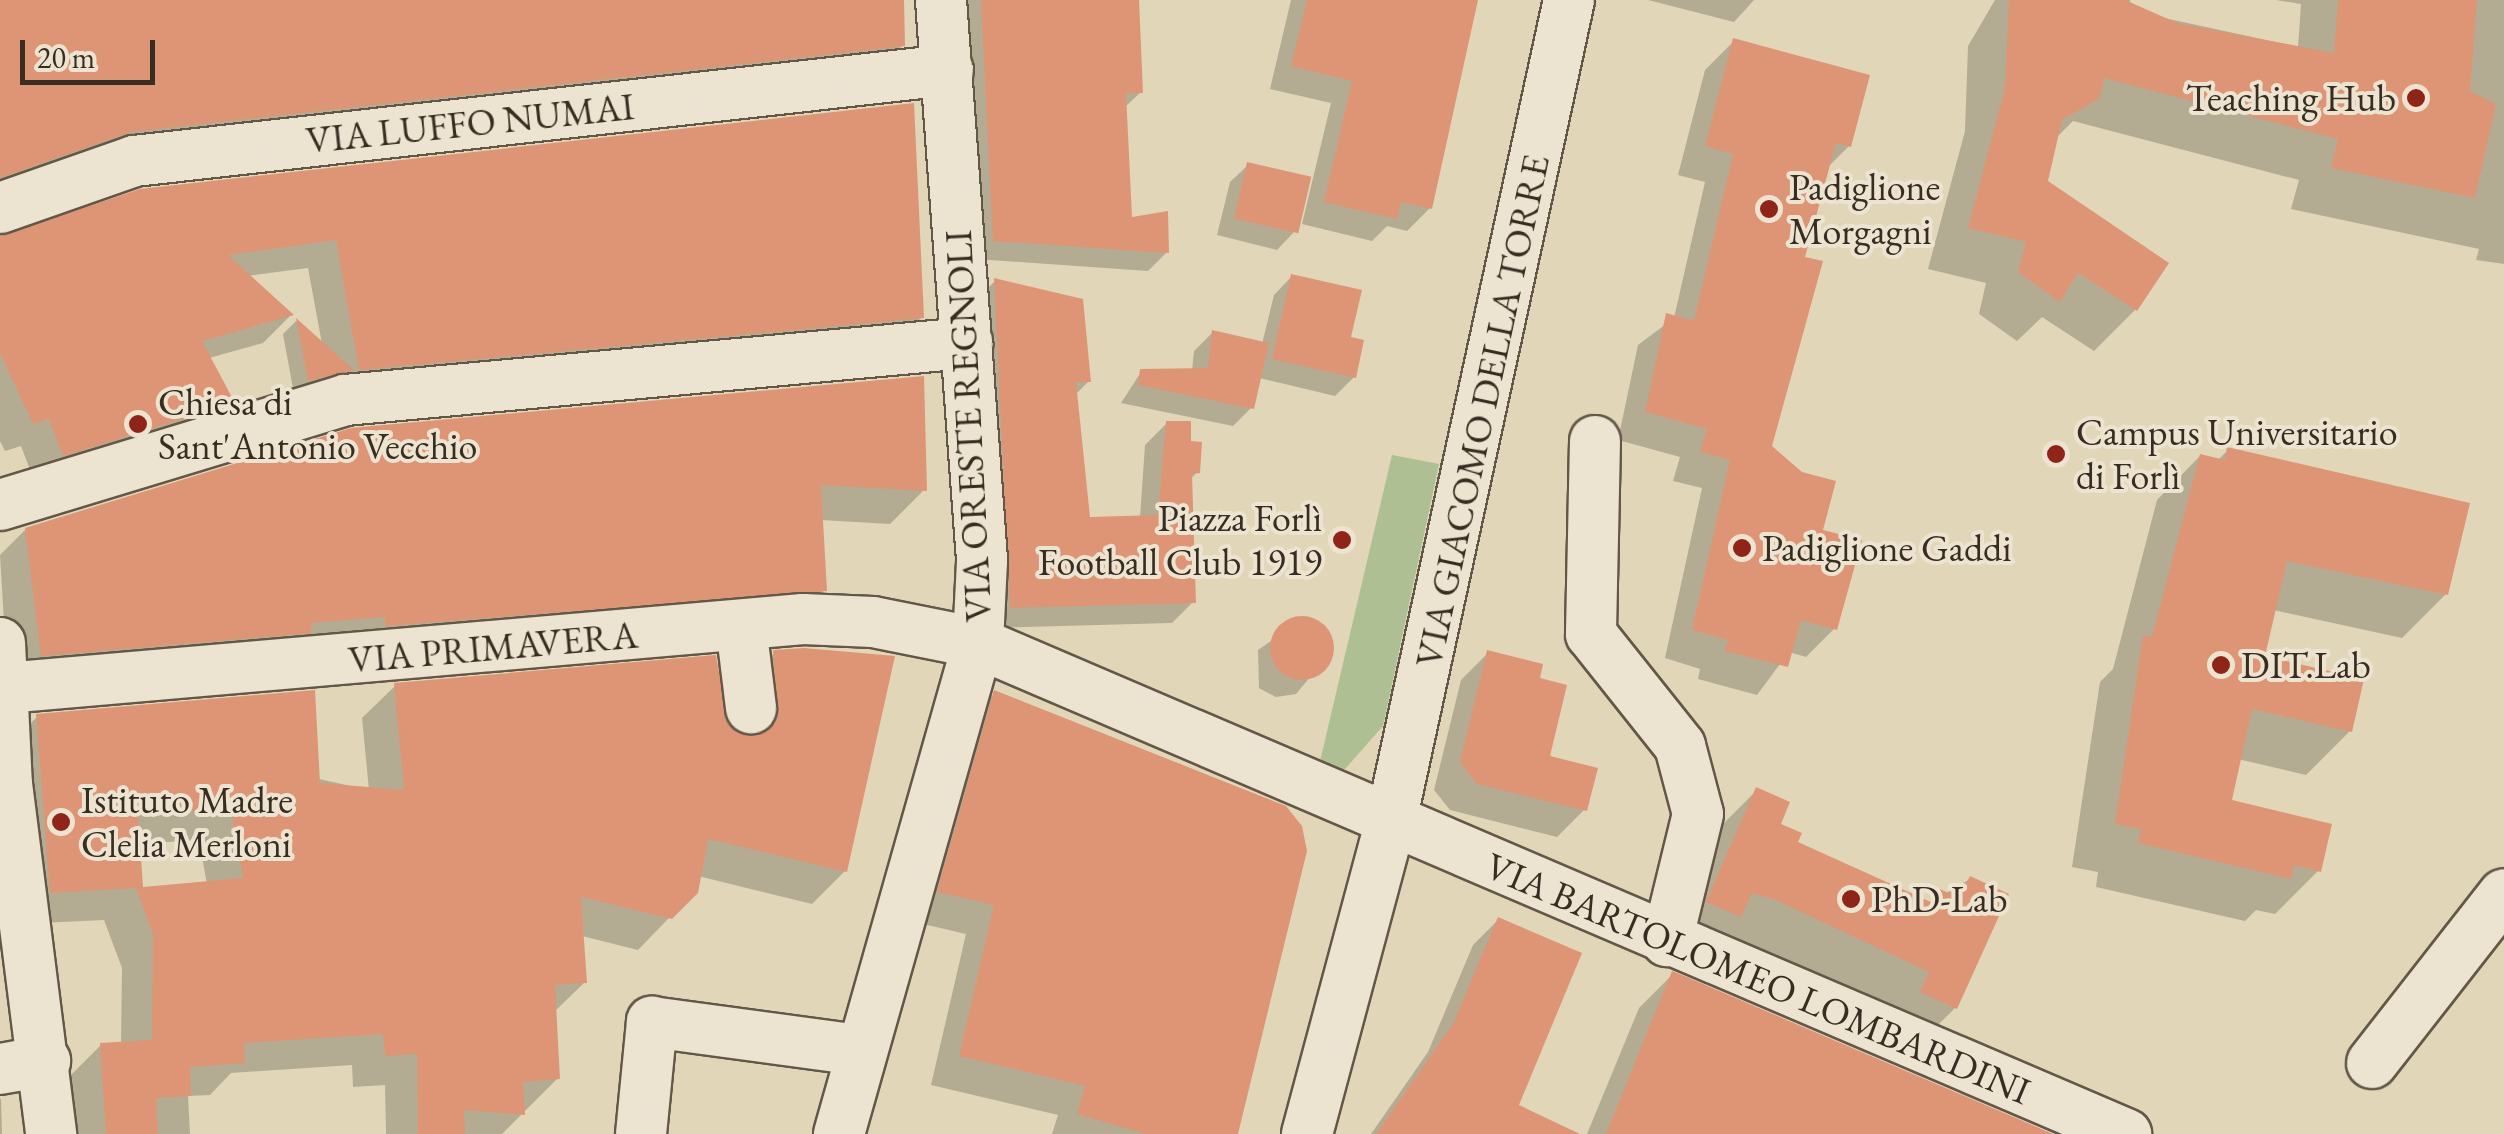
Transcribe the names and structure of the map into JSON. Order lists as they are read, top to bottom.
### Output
{
  "streets": {
    "street": [
      "VIA LUFFO NUMAI",
      "VIA GIACOMO DELLA TORRE",
      "VIA ORESTE REGNOLI",
      "VIA PRIMAVERA",
      "VIA BARTOLOMEO LOMBARDINI"
    ]
  },
  "crossings": [
    ["VIA LUFFO NUMAI", "VIA ORESTE REGNOLI"],
    ["VIA GIACOMO DELLA TORRE", "VIA BARTOLOMEO LOMBARDINI"],
    ["VIA ORESTE REGNOLI", "VIA PRIMAVERA"],
    ["VIA ORESTE REGNOLI", "VIA BARTOLOMEO LOMBARDINI"],
    ["VIA PRIMAVERA", "VIA BARTOLOMEO LOMBARDINI"]
  ],
  "places": [
    "Teaching Hub",
    "Padiglione Morgagni",
    "Chiesa di Sant'Antonio Vecchio",
    "Campus Universitario di Forlì",
    "Piazza Forlì Football Club 1919",
    "Padiglione Gaddi",
    "DIT.Lab",
    "Istituto Madre Clelia Merloni",
    "PhD-Lab"
  ],
  "scale_bar": "20 m"
}
